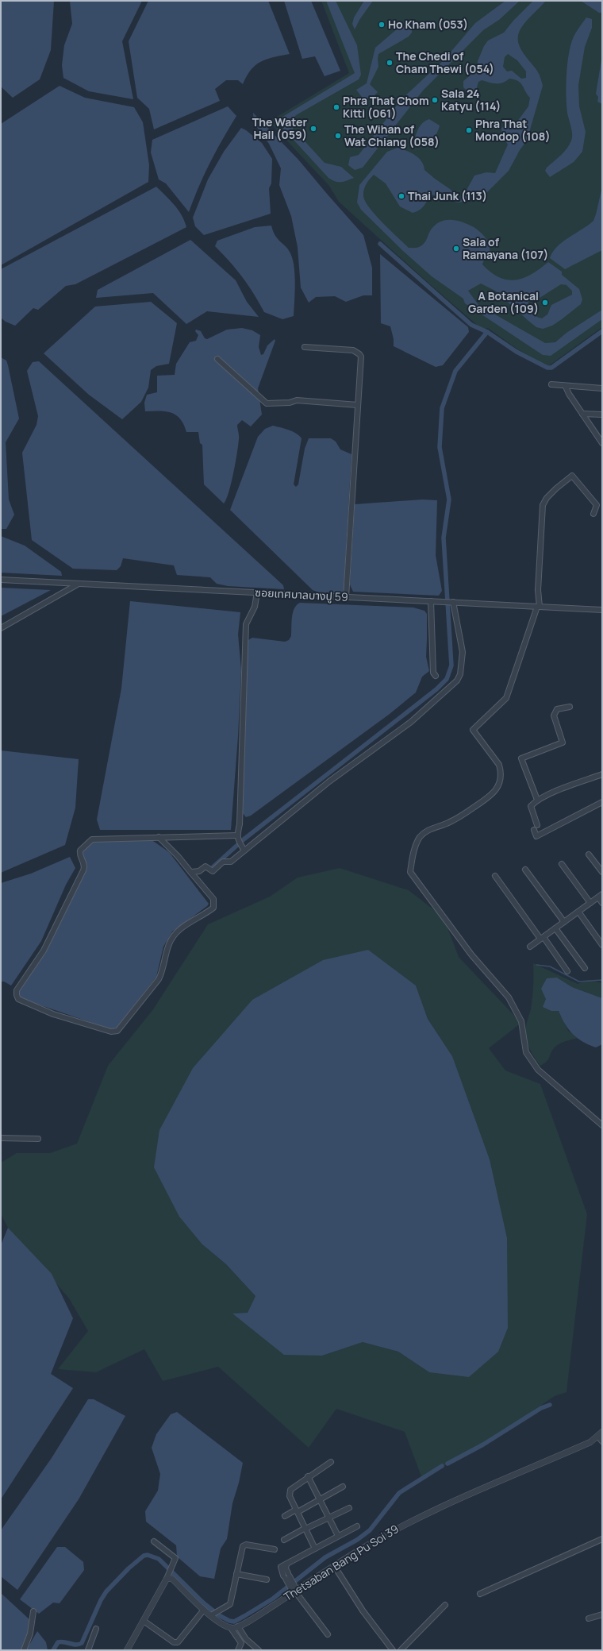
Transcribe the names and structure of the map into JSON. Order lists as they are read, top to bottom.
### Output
{
  "streets": {
    "street": ["ซอยเทศบาลบางปู 59", "Thetsaban Bang Pu Soi 39"]
  },
  "places": [
    "Ho Kham (053)",
    "The Chedi of Cham Thewi (054)",
    "Sala 24 Katyu (114)",
    "Phra That Chom Kitti (061)",
    "The Water Hall (059)",
    "Phra That Mondop (108)",
    "The Wihan of Wat Chiang (058)",
    "Thai Junk (113)",
    "Sala of Ramayana (107)",
    "A Botanical Garden (109)"
  ]
}
